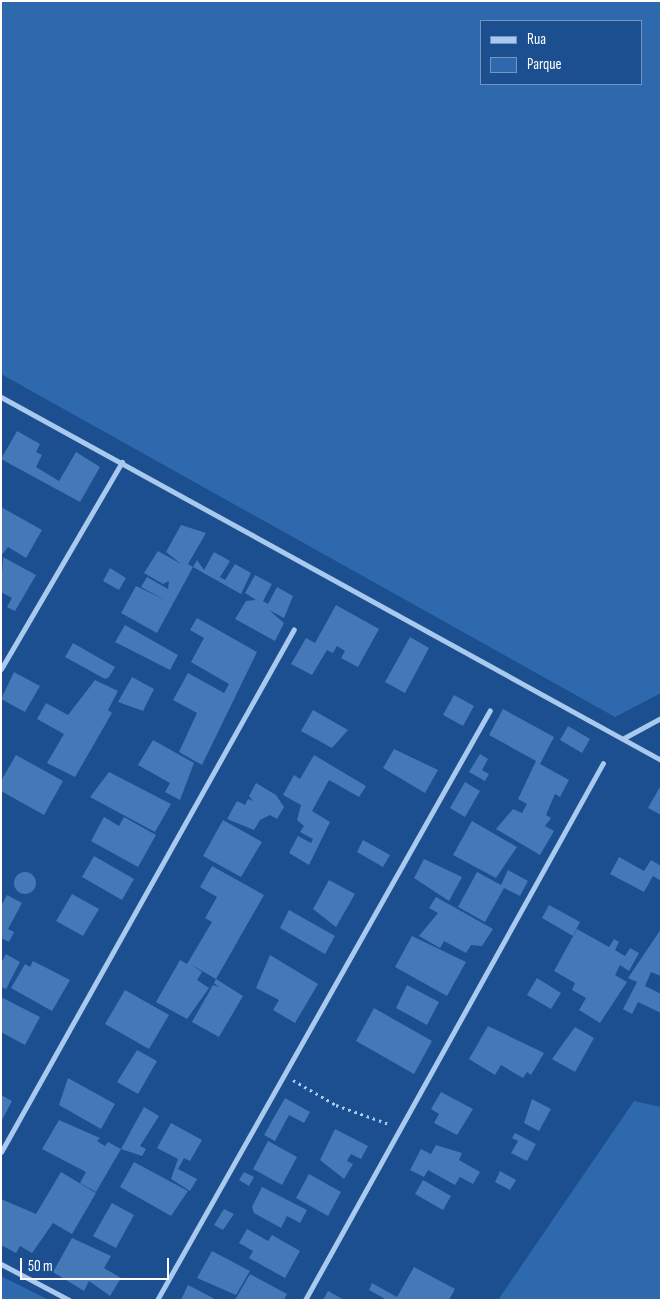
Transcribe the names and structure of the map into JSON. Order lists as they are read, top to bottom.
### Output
{
  "legend": ["Rua", "Parque"],
  "scale_bar": "50 m"
}
